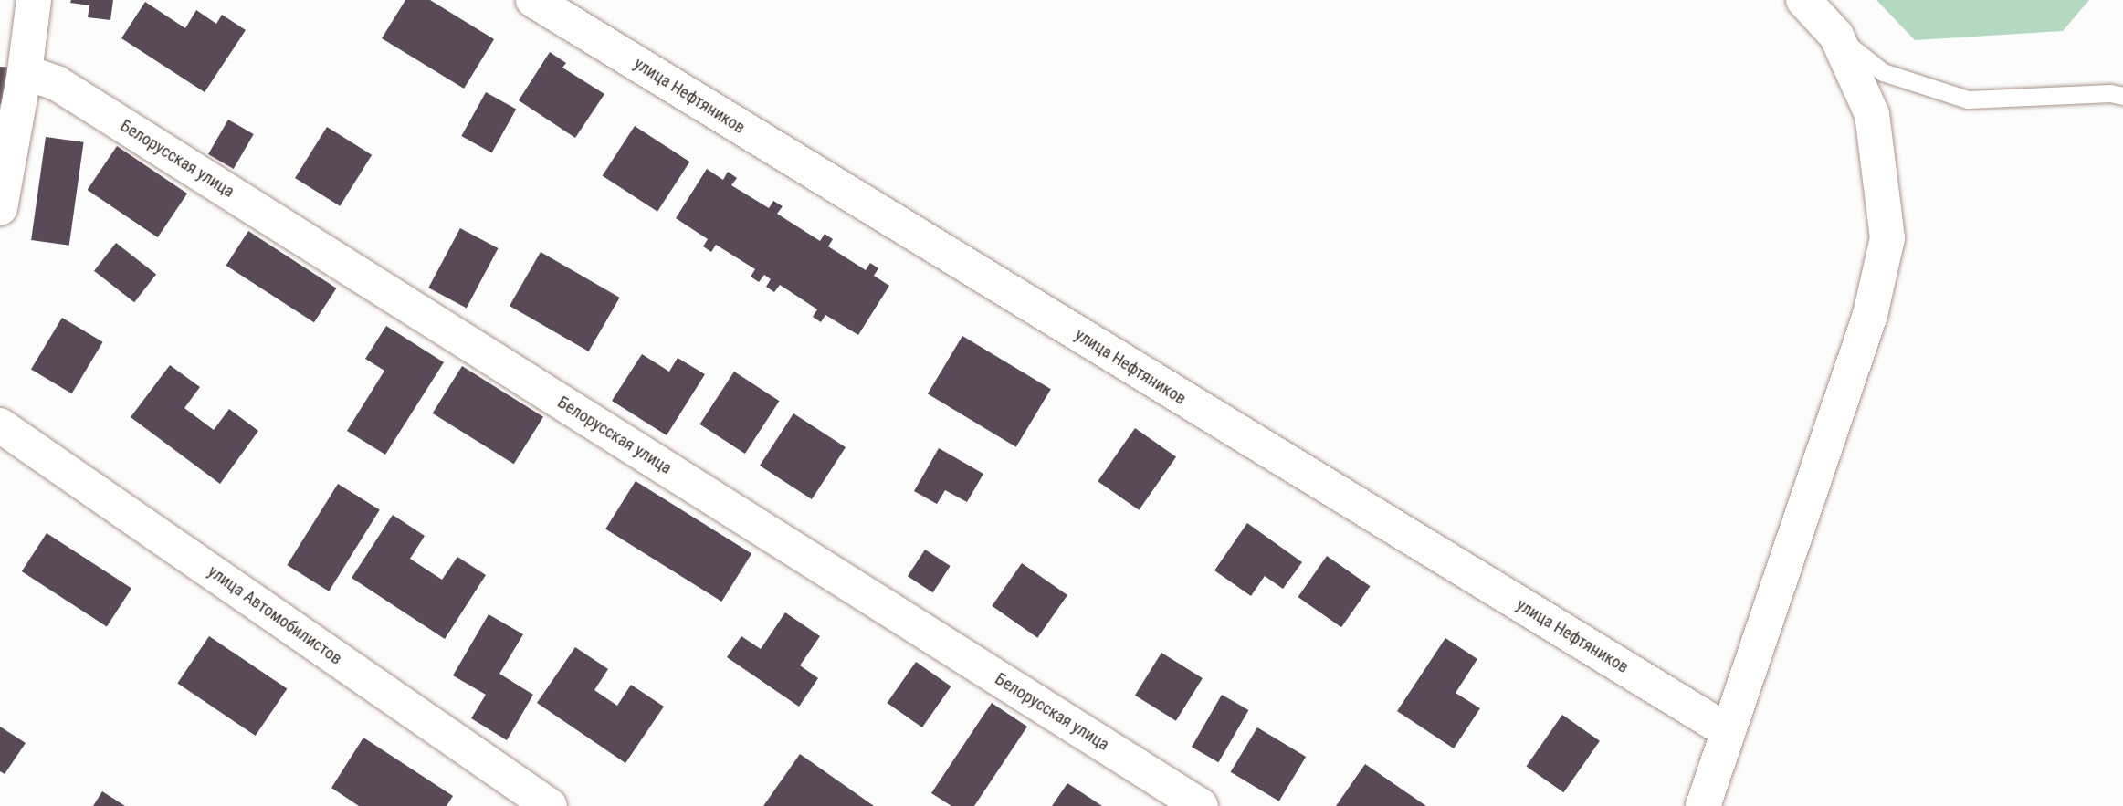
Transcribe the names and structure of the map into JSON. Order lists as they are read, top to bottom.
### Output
{
  "streets": {
    "street": ["улица Нефтяников", "Белорусская улица", "улица Автомобилистов"]
  }
}
